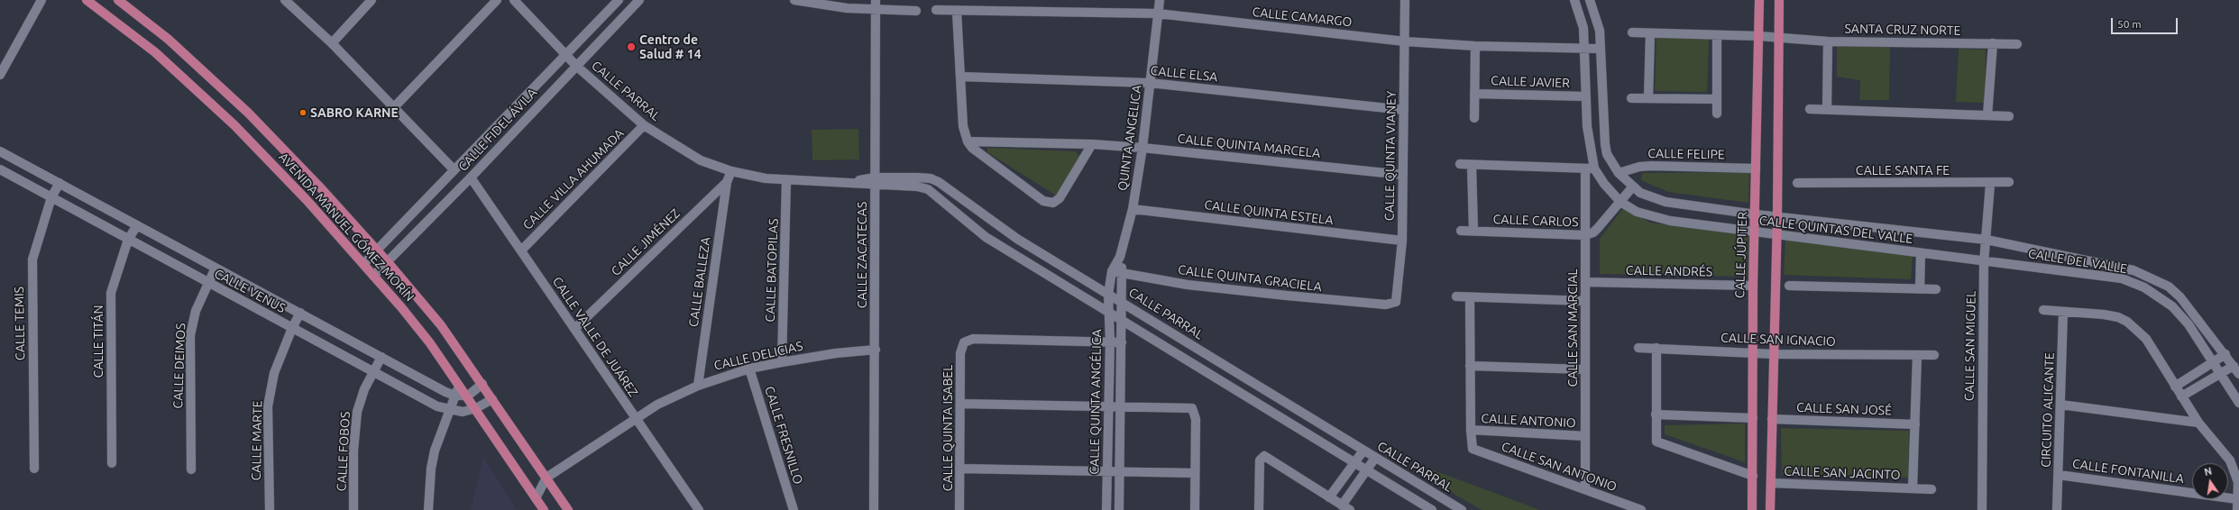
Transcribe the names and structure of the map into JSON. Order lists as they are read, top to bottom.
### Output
{
  "streets": {
    "main road": ["AVENIDA MANUEL GÓMEZ MORÍN", "CALLE JÚPITER"],
    "street": [
      "CALLE CAMARGO",
      "SANTA CRUZ NORTE",
      "CALLE ELSA",
      "CALLE JAVIER",
      "CALLE PARRAL",
      "CALLE FIDEL ÁVILA",
      "QUINTA ANGELICA",
      "CALLE QUINTA MARCELA",
      "CALLE FELIPE",
      "CALLE QUINTA VIANEY",
      "CALLE SANTA FE",
      "CALLE VILLA AHUMADA",
      "CALLE QUINTA ESTELA",
      "CALLE CARLOS",
      "CALLE QUINTAS DEL VALLE",
      "CALLE JIMÉNEZ",
      "CALLE ZACATECAS",
      "CALLE DEL VALLE",
      "CALLE BATOPILAS",
      "CALLE ANDRÉS",
      "CALLE QUINTA GRACIELA",
      "CALLE BALLEZA",
      "CALLE VENUS",
      "CALLE TEMIS",
      "CALLE SAN MARCIAL",
      "CALLE VALLE DE JUÁREZ",
      "CALLE SAN IGNACIO",
      "CALLE TITÁN",
      "CALLE SAN MIGUEL",
      "CALLE DELICIAS",
      "CALLE DEIMOS",
      "CALLE QUINTA ANGÉLICA",
      "CALLE SAN JOSÉ",
      "CIRCUITO ALICANTE",
      "CALLE ANTONIO",
      "CALLE QUINTA ISABEL",
      "CALLE FRESNILLO",
      "CALLE MARTE",
      "CALLE FOBOS",
      "CALLE SAN ANTONIO",
      "CALLE FONTANILLA",
      "CALLE SAN JACINTO"
    ]
  },
  "crossings": [
    ["CALLE CAMARGO", "QUINTA ANGELICA"],
    ["CALLE CAMARGO", "CALLE QUINTA VIANEY"],
    ["CALLE CAMARGO", "CALLE QUINTAS DEL VALLE"],
    ["SANTA CRUZ NORTE", "CALLE JÚPITER"],
    ["CALLE ELSA", "QUINTA ANGELICA"],
    ["CALLE ELSA", "CALLE QUINTA VIANEY"],
    ["CALLE JAVIER", "CALLE QUINTAS DEL VALLE"],
    ["CALLE PARRAL", "CALLE FIDEL ÁVILA"],
    ["CALLE PARRAL", "QUINTA ANGELICA"],
    ["CALLE PARRAL", "CALLE VILLA AHUMADA"],
    ["CALLE PARRAL", "CALLE JIMÉNEZ"],
    ["CALLE PARRAL", "CALLE ZACATECAS"],
    ["CALLE PARRAL", "CALLE BATOPILAS"],
    ["CALLE PARRAL", "CALLE QUINTA ANGÉLICA"],
    ["CALLE FIDEL ÁVILA", "AVENIDA MANUEL GÓMEZ MORÍN"],
    ["CALLE FIDEL ÁVILA", "CALLE VALLE DE JUÁREZ"],
    ["QUINTA ANGELICA", "CALLE QUINTA MARCELA"],
    ["QUINTA ANGELICA", "CALLE QUINTA ESTELA"],
    ["QUINTA ANGELICA", "CALLE QUINTA GRACIELA"],
    ["QUINTA ANGELICA", "CALLE QUINTA ANGÉLICA"],
    ["CALLE QUINTA MARCELA", "CALLE QUINTA VIANEY"],
    ["CALLE FELIPE", "CALLE QUINTAS DEL VALLE"],
    ["CALLE FELIPE", "CALLE JÚPITER"],
    ["CALLE QUINTA VIANEY", "CALLE QUINTA ESTELA"],
    ["CALLE QUINTA VIANEY", "CALLE QUINTA GRACIELA"],
    ["CALLE SANTA FE", "CALLE SAN MIGUEL"],
    ["CALLE VILLA AHUMADA", "CALLE VALLE DE JUÁREZ"],
    ["CALLE CARLOS", "CALLE QUINTAS DEL VALLE"],
    ["CALLE CARLOS", "CALLE SAN MARCIAL"],
    ["AVENIDA MANUEL GÓMEZ MORÍN", "CALLE VENUS"],
    ["AVENIDA MANUEL GÓMEZ MORÍN", "CALLE DELICIAS"],
    ["CALLE QUINTAS DEL VALLE", "CALLE JÚPITER"],
    ["CALLE QUINTAS DEL VALLE", "CALLE DEL VALLE"],
    ["CALLE QUINTAS DEL VALLE", "CALLE SAN MIGUEL"],
    ["CALLE JIMÉNEZ", "CALLE BALLEZA"],
    ["CALLE JIMÉNEZ", "CALLE VALLE DE JUÁREZ"],
    ["CALLE ZACATECAS", "CALLE DELICIAS"],
    ["CALLE JÚPITER", "CALLE ANDRÉS"],
    ["CALLE JÚPITER", "CALLE SAN IGNACIO"],
    ["CALLE DEL VALLE", "CALLE SAN MIGUEL"],
    ["CALLE BATOPILAS", "CALLE DELICIAS"],
    ["CALLE ANDRÉS", "CALLE SAN MARCIAL"],
    ["CALLE BALLEZA", "CALLE DELICIAS"],
    ["CALLE VENUS", "CALLE TEMIS"],
    ["CALLE VENUS", "CALLE TITÁN"],
    ["CALLE VENUS", "CALLE DEIMOS"],
    ["CALLE VENUS", "CALLE MARTE"],
    ["CALLE VENUS", "CALLE FOBOS"],
    ["CALLE SAN MARCIAL", "CALLE ANTONIO"],
    ["CALLE SAN MARCIAL", "CALLE SAN ANTONIO"],
    ["CALLE VALLE DE JUÁREZ", "CALLE DELICIAS"],
    ["CALLE DELICIAS", "CALLE FRESNILLO"],
    ["CALLE QUINTA ANGÉLICA", "CALLE QUINTA ISABEL"],
    ["CIRCUITO ALICANTE", "CALLE FONTANILLA"],
    ["CALLE ANTONIO", "CALLE SAN ANTONIO"]
  ],
  "places": ["Centro de Salud # 14", "SABRO KARNE"],
  "scale_bar": "50 m",
  "north": "top"
}
